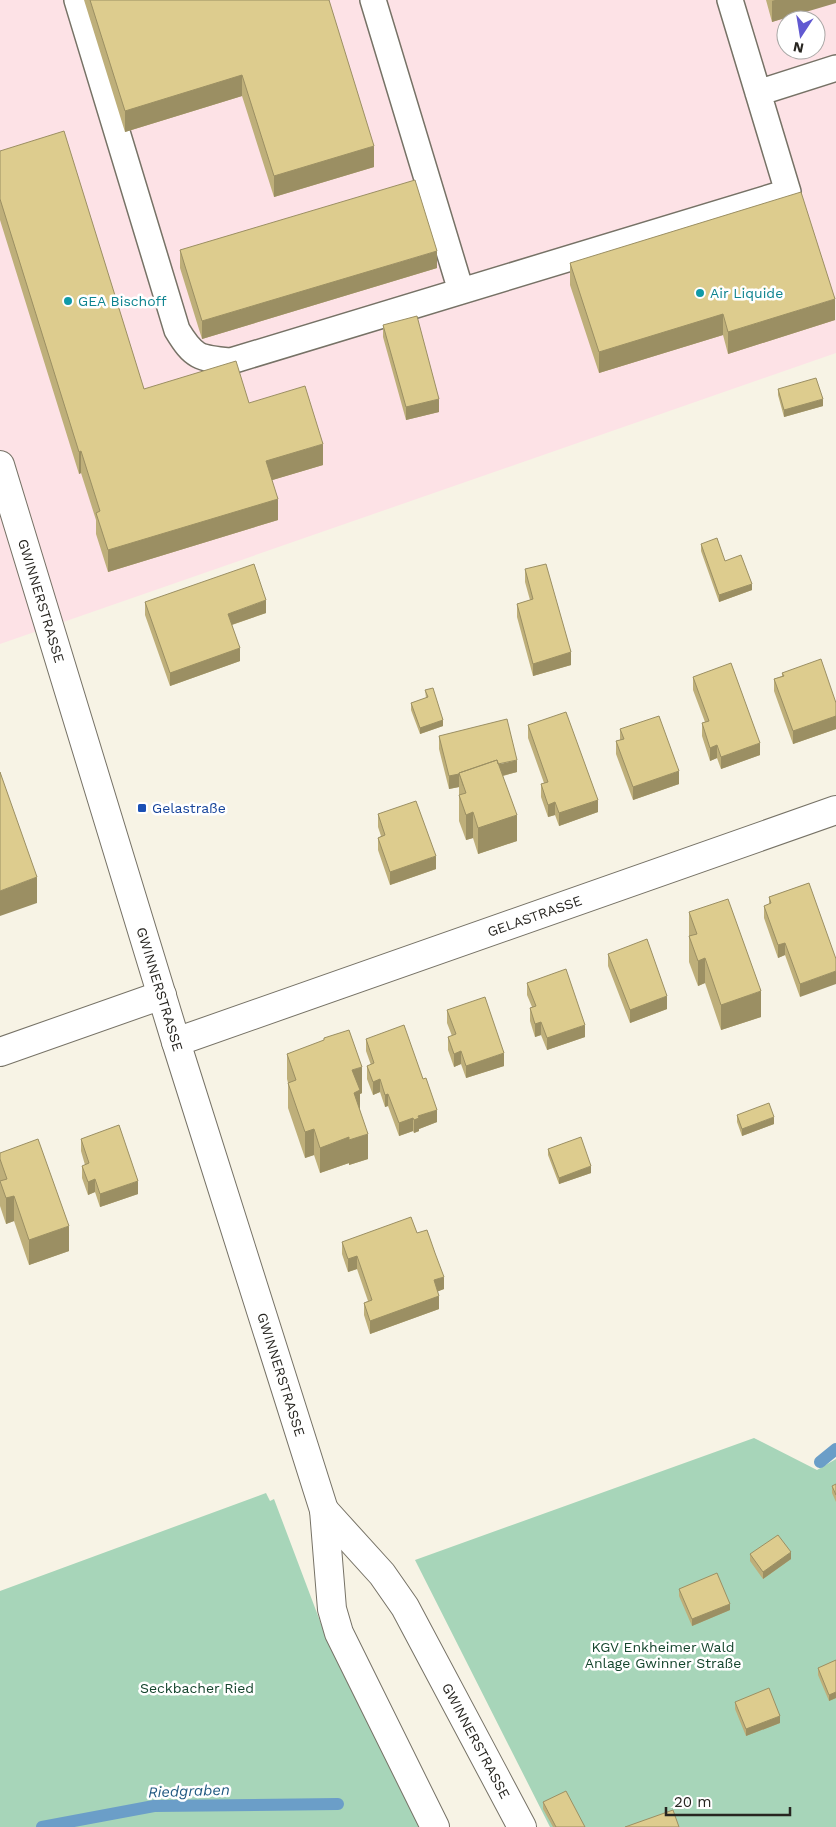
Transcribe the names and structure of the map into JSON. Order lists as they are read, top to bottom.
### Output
{
  "streets": {
    "street": ["GWINNERSTRASSE", "GELASTRASSE"]
  },
  "crossings": [
    ["GWINNERSTRASSE", "GELASTRASSE"]
  ],
  "water": ["Riedgraben"],
  "parks": ["KGV Enkheimer Wald Anlage Gwinner Straße", "Seckbacher Ried"],
  "places": {
    "other": ["Air Liquide", "GEA Bischoff"],
    "transit": ["Gelastraße"]
  },
  "scale_bar": "20 m",
  "north": "bottom"
}
